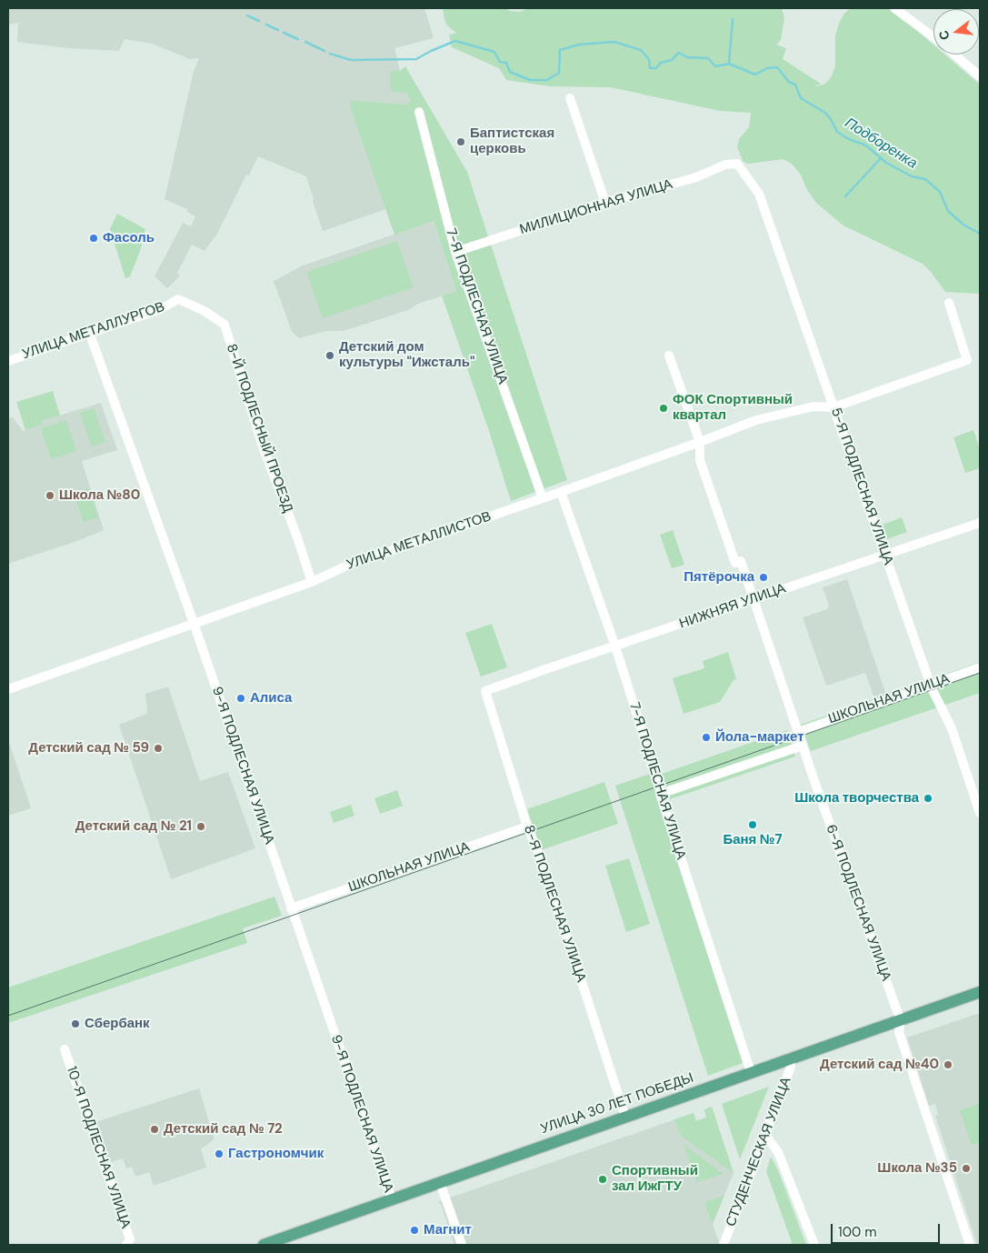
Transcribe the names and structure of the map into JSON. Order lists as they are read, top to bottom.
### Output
{
  "streets": {
    "main road": ["УЛИЦА 30 ЛЕТ ПОБЕДЫ"],
    "street": [
      "МИЛИЦИОННАЯ УЛИЦА",
      "7-Я ПОДЛЕСНАЯ УЛИЦА",
      "УЛИЦА МЕТАЛЛУРГОВ",
      "8-Й ПОДЛЕСНЫЙ ПРОЕЗД",
      "5-Я ПОДЛЕСНАЯ УЛИЦА",
      "УЛИЦА МЕТАЛЛИСТОВ",
      "НИЖНЯЯ УЛИЦА",
      "ШКОЛЬНАЯ УЛИЦА",
      "9-Я ПОДЛЕСНАЯ УЛИЦА",
      "6-Я ПОДЛЕСНАЯ УЛИЦА",
      "8-Я ПОДЛЕСНАЯ УЛИЦА",
      "10-Я ПОДЛЕСНАЯ УЛИЦА",
      "СТУДЕНЧЕСКАЯ УЛИЦА"
    ]
  },
  "crossings": [
    ["МИЛИЦИОННАЯ УЛИЦА", "7-Я ПОДЛЕСНАЯ УЛИЦА"],
    ["МИЛИЦИОННАЯ УЛИЦА", "5-Я ПОДЛЕСНАЯ УЛИЦА"],
    ["7-Я ПОДЛЕСНАЯ УЛИЦА", "УЛИЦА МЕТАЛЛИСТОВ"],
    ["7-Я ПОДЛЕСНАЯ УЛИЦА", "НИЖНЯЯ УЛИЦА"],
    ["7-Я ПОДЛЕСНАЯ УЛИЦА", "УЛИЦА 30 ЛЕТ ПОБЕДЫ"],
    ["УЛИЦА МЕТАЛЛУРГОВ", "8-Й ПОДЛЕСНЫЙ ПРОЕЗД"],
    ["УЛИЦА МЕТАЛЛУРГОВ", "9-Я ПОДЛЕСНАЯ УЛИЦА"],
    ["8-Й ПОДЛЕСНЫЙ ПРОЕЗД", "УЛИЦА МЕТАЛЛИСТОВ"],
    ["5-Я ПОДЛЕСНАЯ УЛИЦА", "УЛИЦА МЕТАЛЛИСТОВ"],
    ["5-Я ПОДЛЕСНАЯ УЛИЦА", "НИЖНЯЯ УЛИЦА"],
    ["5-Я ПОДЛЕСНАЯ УЛИЦА", "ШКОЛЬНАЯ УЛИЦА"],
    ["УЛИЦА МЕТАЛЛИСТОВ", "9-Я ПОДЛЕСНАЯ УЛИЦА"],
    ["УЛИЦА МЕТАЛЛИСТОВ", "6-Я ПОДЛЕСНАЯ УЛИЦА"],
    ["НИЖНЯЯ УЛИЦА", "6-Я ПОДЛЕСНАЯ УЛИЦА"],
    ["НИЖНЯЯ УЛИЦА", "8-Я ПОДЛЕСНАЯ УЛИЦА"],
    ["ШКОЛЬНАЯ УЛИЦА", "9-Я ПОДЛЕСНАЯ УЛИЦА"],
    ["ШКОЛЬНАЯ УЛИЦА", "6-Я ПОДЛЕСНАЯ УЛИЦА"],
    ["ШКОЛЬНАЯ УЛИЦА", "8-Я ПОДЛЕСНАЯ УЛИЦА"],
    ["9-Я ПОДЛЕСНАЯ УЛИЦА", "УЛИЦА 30 ЛЕТ ПОБЕДЫ"],
    ["6-Я ПОДЛЕСНАЯ УЛИЦА", "УЛИЦА 30 ЛЕТ ПОБЕДЫ"],
    ["8-Я ПОДЛЕСНАЯ УЛИЦА", "УЛИЦА 30 ЛЕТ ПОБЕДЫ"],
    ["УЛИЦА 30 ЛЕТ ПОБЕДЫ", "СТУДЕНЧЕСКАЯ УЛИЦА"]
  ],
  "water": ["Подборенка"],
  "places": [
    "Баптистская церковь",
    "Фасоль",
    "Детский дом культуры \"Ижсталь\"",
    "ФОК Спортивный квартал",
    "Школа №80",
    "Пятёрочка",
    "Алиса",
    "Йола-маркет",
    "Детский сад № 59",
    "Школа творчества",
    "Баня №7",
    "Детский сад № 21",
    "Сбербанк",
    "Детский сад №40",
    "Детский сад № 72",
    "Гастрономчик",
    "Школа №35",
    "Спортивный зал ИжГТУ",
    "Магнит"
  ],
  "scale_bar": "100 m",
  "north": "left"
}
